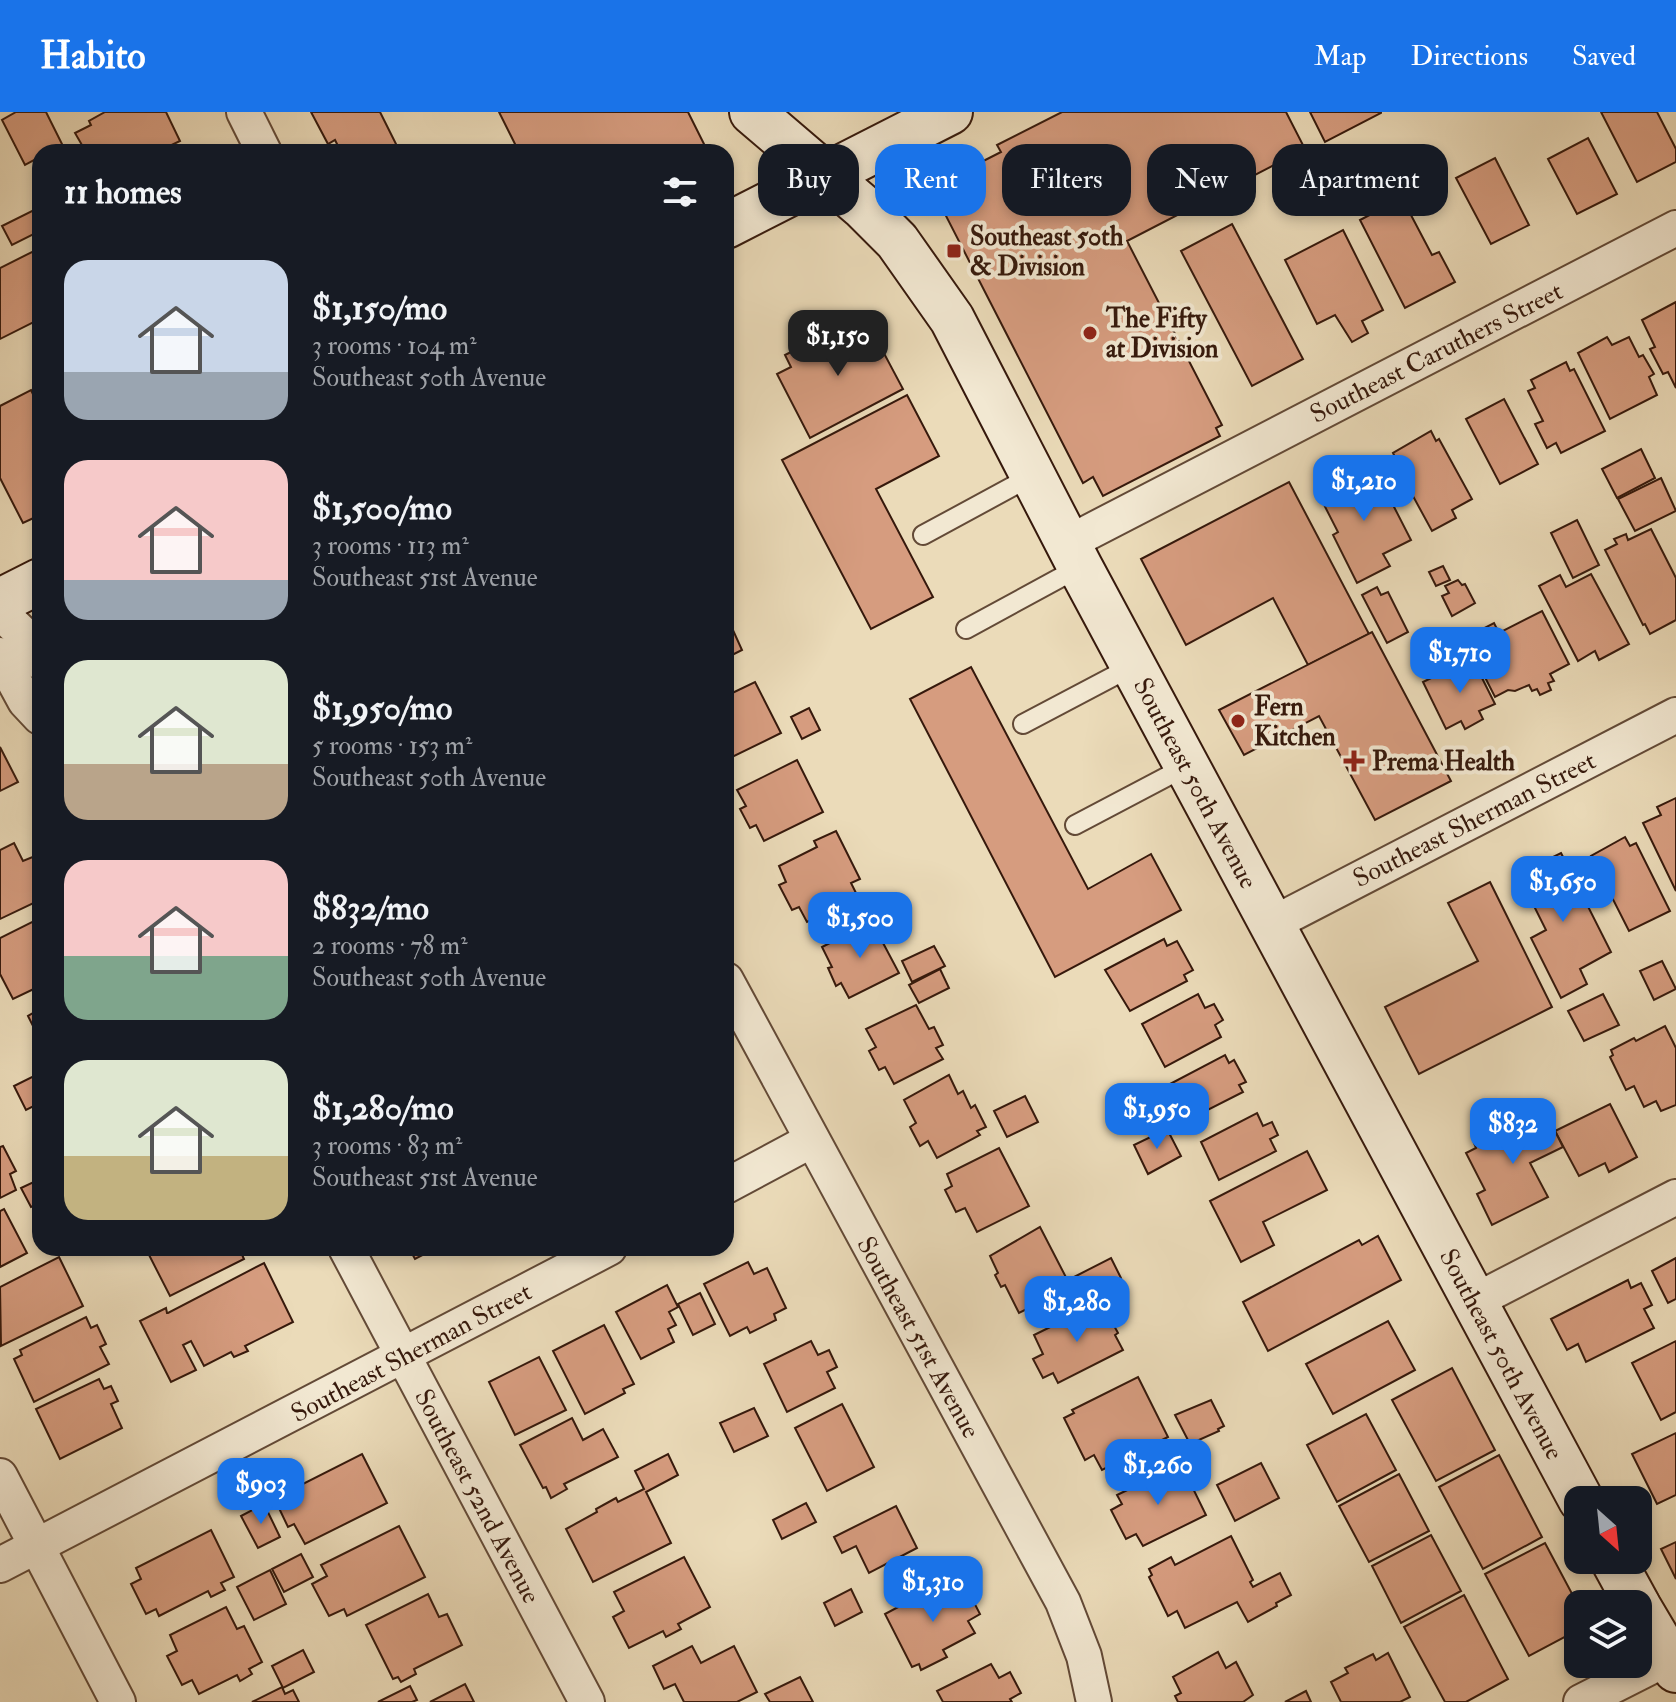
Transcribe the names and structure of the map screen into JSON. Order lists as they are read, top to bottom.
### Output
{
  "streets": {
    "main road": ["Southeast 50th Avenue"],
    "street": [
      "Southeast Caruthers Street",
      "Southeast Sherman Street",
      "Southeast 51st Avenue",
      "Southeast 52nd Avenue"
    ]
  },
  "crossings": [
    ["Southeast Caruthers Street", "Southeast 50th Avenue"],
    ["Southeast 50th Avenue", "Southeast Sherman Street"],
    ["Southeast Sherman Street", "Southeast 52nd Avenue"]
  ],
  "places": {
    "transit": ["Southeast 50th & Division"],
    "other": ["The Fifty at Division", "Fern Kitchen"],
    "health": ["Prema Health"]
  },
  "north": "bottom right",
  "page": {
    "header": "Habito",
    "nav": ["Map", "Directions", "Saved"],
    "chip": [
      "Buy",
      "Rent",
      "Filters",
      "New",
      "Apartment"
    ],
    "heading": "11 homes",
    "list": [
      {
        "name": "$1,150/mo",
        "note": "3 rooms · 104 m² · Southeast 50th Avenue"
      },
      {
        "name": "$1,500/mo",
        "note": "3 rooms · 113 m² · Southeast 51st Avenue"
      },
      {
        "name": "$1,950/mo",
        "note": "5 rooms · 153 m² · Southeast 50th Avenue"
      },
      {
        "name": "$832/mo",
        "note": "2 rooms · 78 m² · Southeast 50th Avenue"
      },
      {
        "name": "$1,280/mo",
        "note": "3 rooms · 83 m² · Southeast 51st Avenue"
      }
    ],
    "price": [
      "$1,150",
      "$1,210",
      "$1,710",
      "$1,650",
      "$1,500",
      "$1,950",
      "$832",
      "$1,280",
      "$1,260",
      "$903",
      "$1,310"
    ]
  }
}
